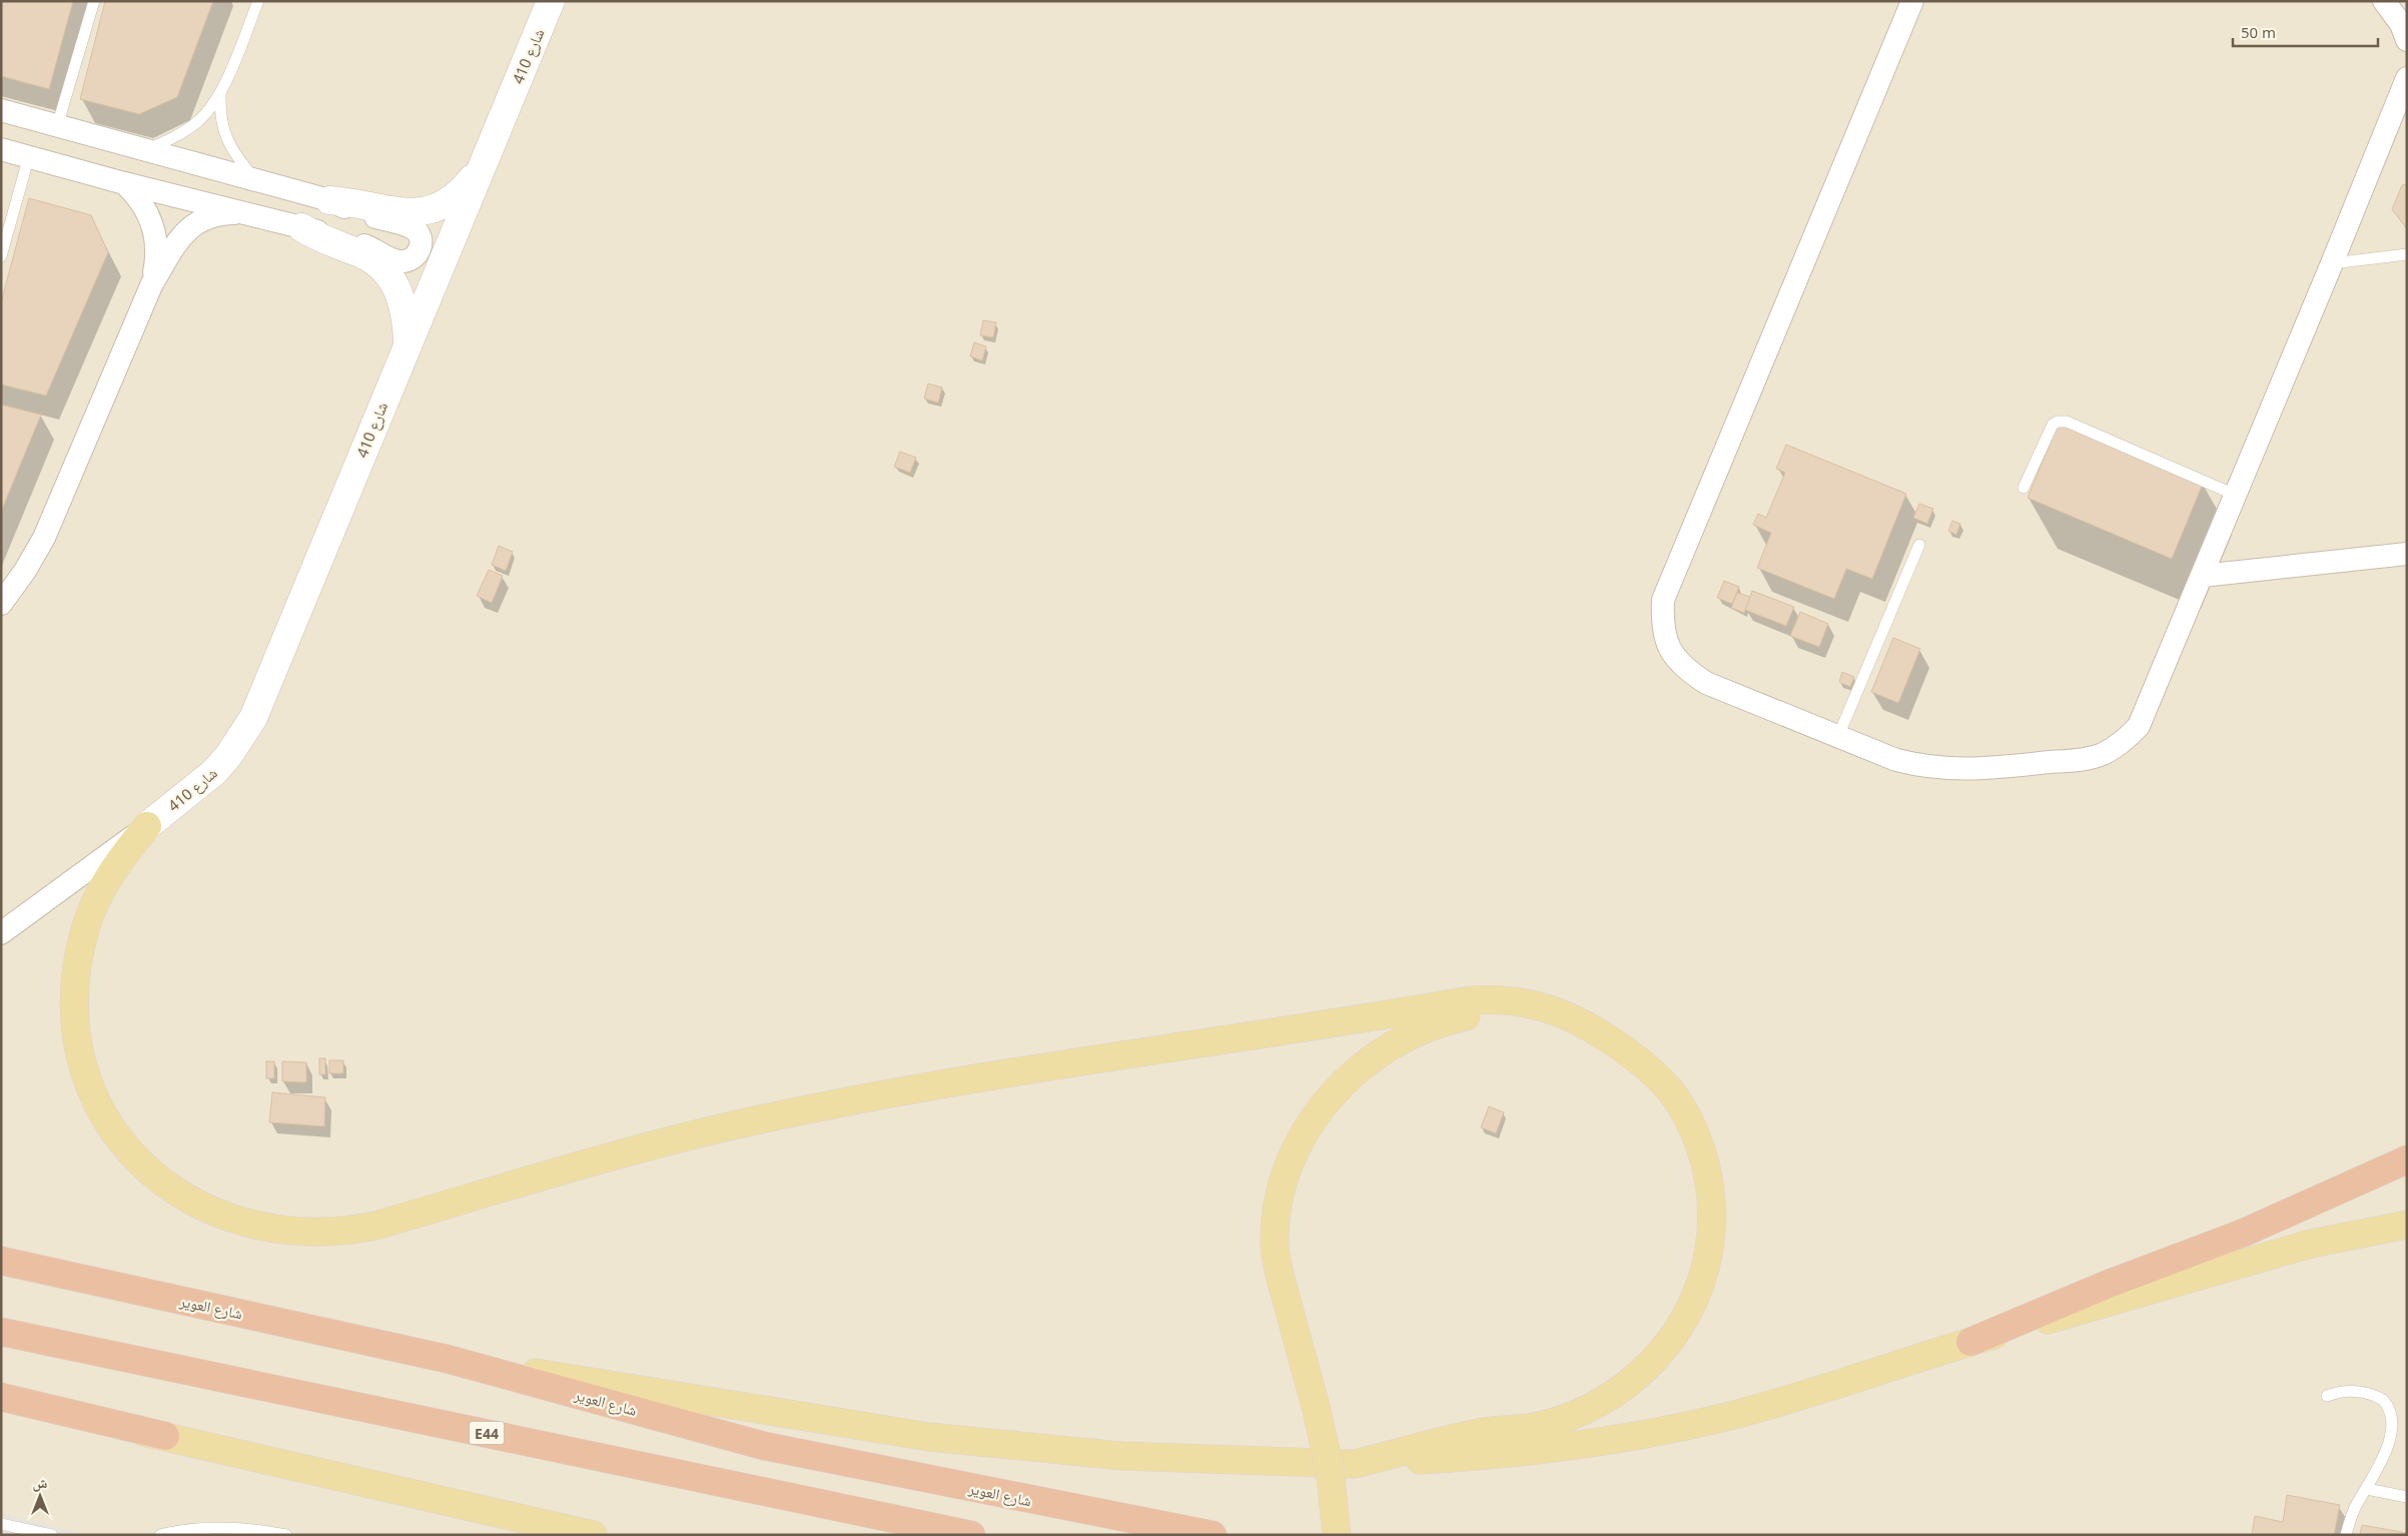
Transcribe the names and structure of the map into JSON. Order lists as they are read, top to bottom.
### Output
{
  "streets": {
    "highway": ["شارع العوير", "E44"],
    "street": ["شارع 410"]
  },
  "scale_bar": "50 m",
  "north": "top"
}
